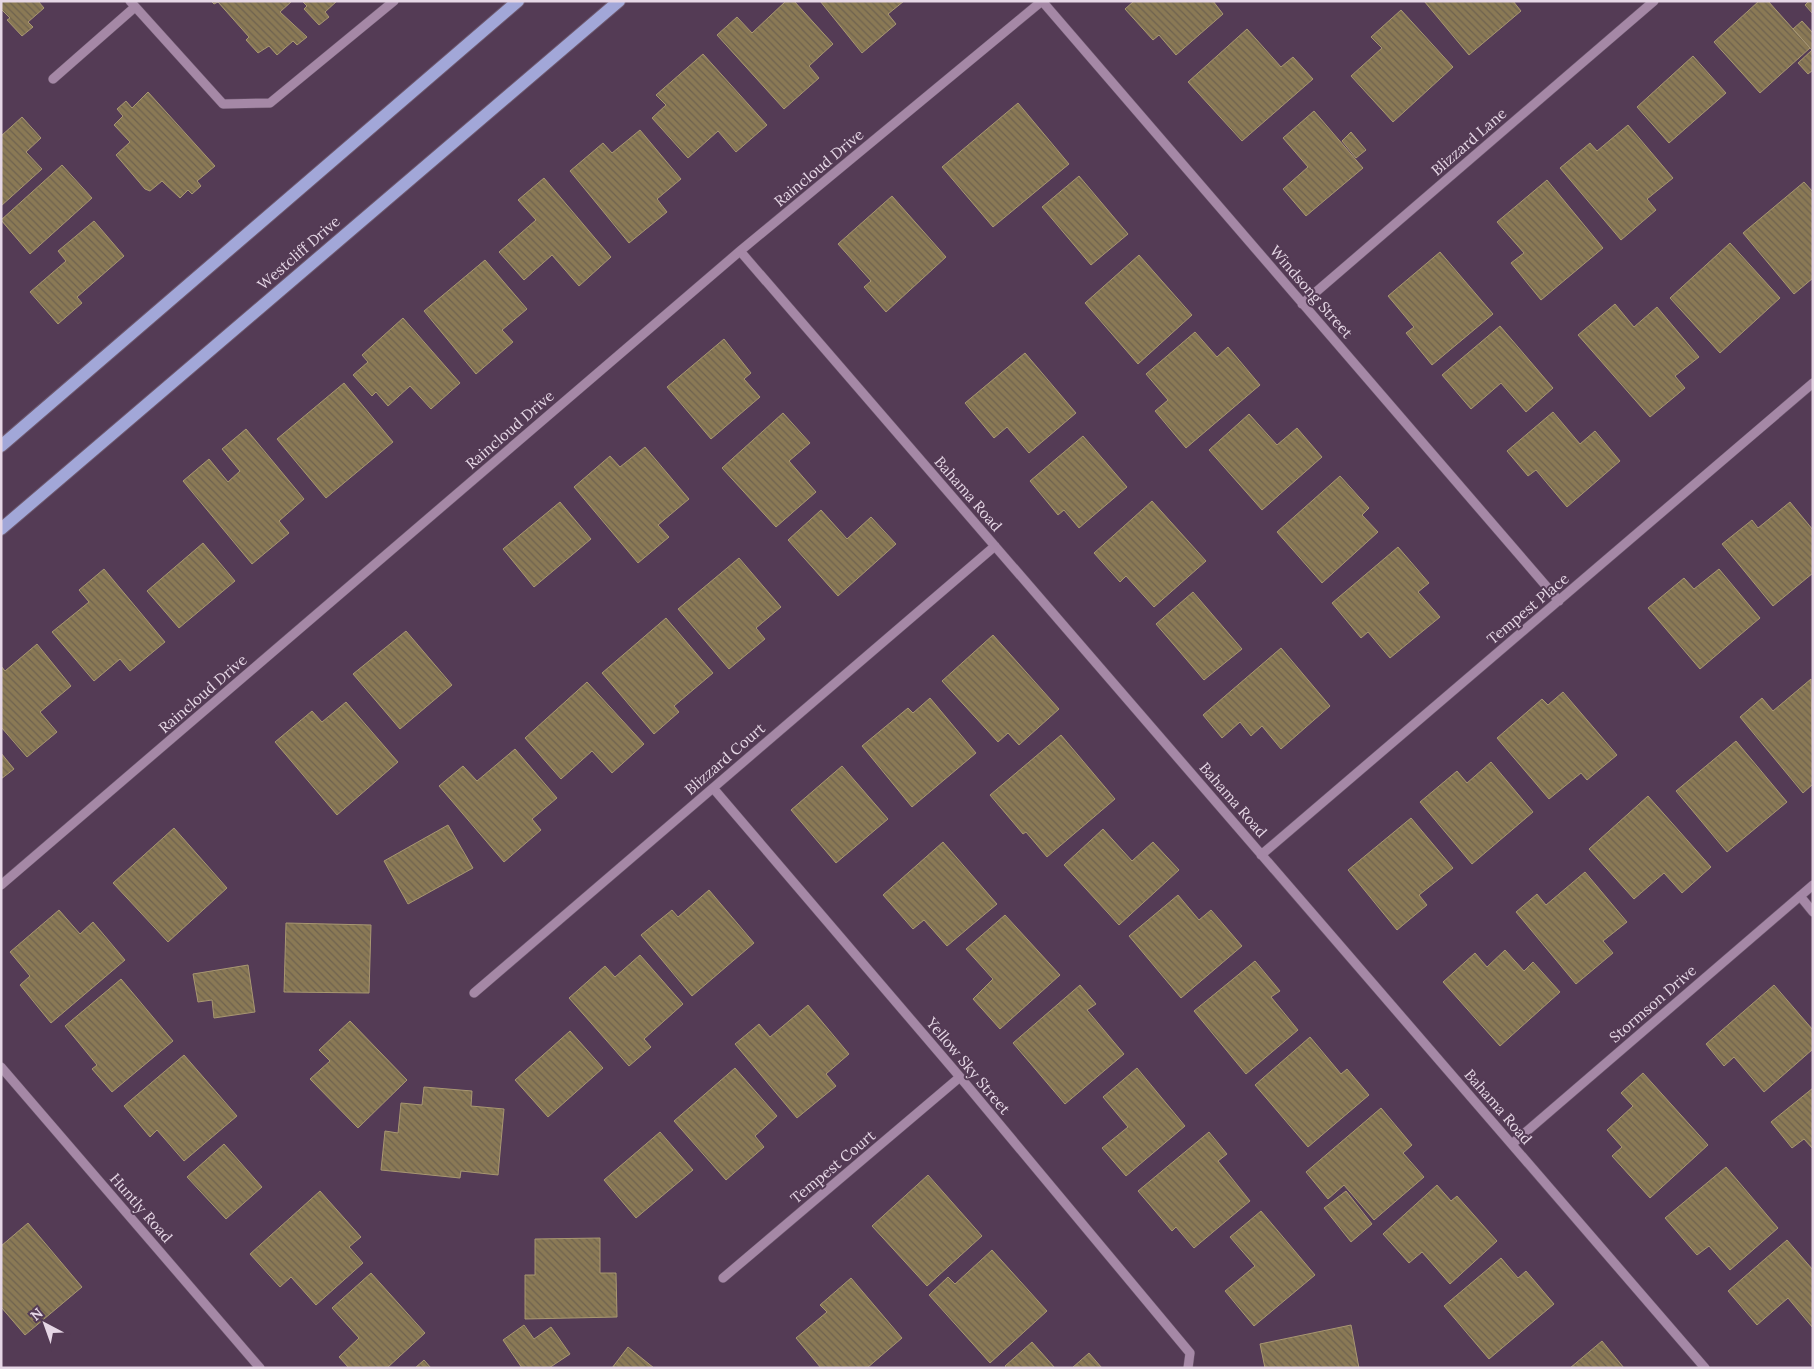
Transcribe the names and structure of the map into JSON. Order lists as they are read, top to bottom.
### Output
{
  "streets": {
    "main road": ["Westcliff Drive"],
    "street": [
      "Blizzard Lane",
      "Raincloud Drive",
      "Windsong Street",
      "Bahama Road",
      "Tempest Place",
      "Blizzard Court",
      "Stormson Drive",
      "Yellow Sky Street",
      "Tempest Court",
      "Huntly Road"
    ]
  },
  "crossings": [
    ["Blizzard Lane", "Windsong Street"],
    ["Raincloud Drive", "Windsong Street"],
    ["Raincloud Drive", "Bahama Road"],
    ["Windsong Street", "Tempest Place"],
    ["Bahama Road", "Tempest Place"],
    ["Bahama Road", "Blizzard Court"],
    ["Bahama Road", "Stormson Drive"],
    ["Blizzard Court", "Yellow Sky Street"],
    ["Yellow Sky Street", "Tempest Court"]
  ],
  "north": "top left"
}
